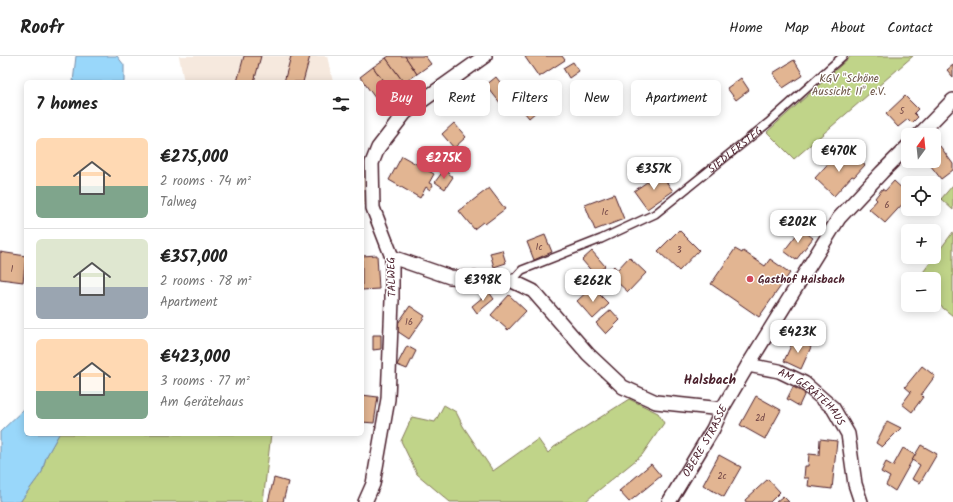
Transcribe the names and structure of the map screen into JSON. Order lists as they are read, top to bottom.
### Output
{
  "streets": {
    "street": ["TALWEG", "AM GERÄTEHAUS", "OBERE STRASSE"],
    "lane": ["SIEDLERSTEG"]
  },
  "crossings": [
    ["AM GERÄTEHAUS", "OBERE STRASSE"]
  ],
  "districts": ["Halsbach"],
  "parks": ["KGV \"Schöne Aussicht II\" e.V."],
  "places": ["Gasthof Halsbach"],
  "house_numbers": [
    "5",
    "6",
    "1c",
    "1c",
    "3",
    "1",
    "16",
    "2d",
    "2c"
  ],
  "north": "top",
  "page": {
    "header": "Roofr",
    "nav": [
      "Home",
      "Map",
      "About",
      "Contact"
    ],
    "chip": [
      "Buy",
      "Rent",
      "Filters",
      "New",
      "Apartment"
    ],
    "heading": "7 homes",
    "map_buttons": ["+", "−"],
    "list": [
      {
        "name": "€275,000",
        "note": "2 rooms · 74 m² · Talweg"
      },
      {
        "name": "€357,000",
        "note": "2 rooms · 78 m² · Apartment"
      },
      {
        "name": "€423,000",
        "note": "3 rooms · 77 m² · Am Gerätehaus"
      }
    ],
    "price": [
      "€470K",
      "€275K",
      "€357K",
      "€202K",
      "€398K",
      "€262K",
      "€423K"
    ]
  }
}
